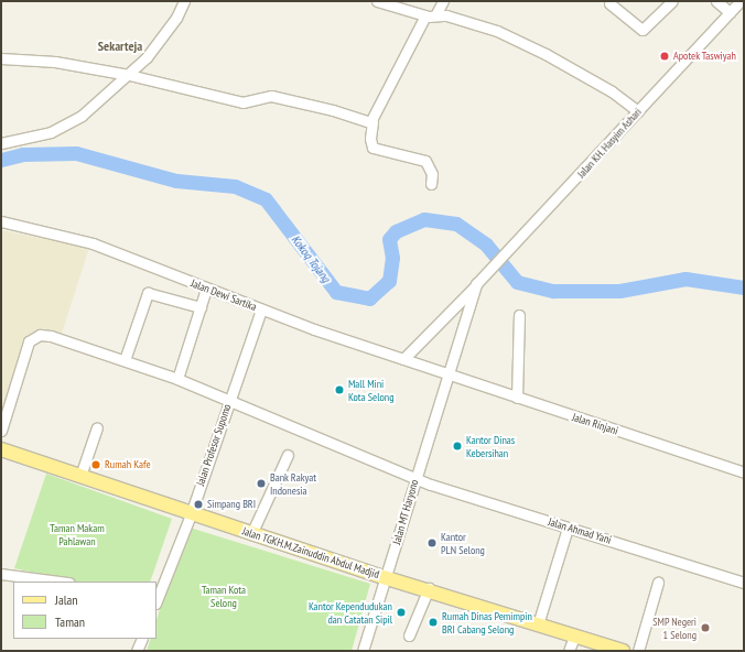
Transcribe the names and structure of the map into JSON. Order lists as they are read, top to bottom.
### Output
{
  "streets": {
    "main road": ["Jalan TGKH.M.Zainuddin Abdul Madjid"],
    "street": [
      "Jalan KH. Hasyim Ashari",
      "Jalan Dewi Sartika",
      "Jalan Rinjani",
      "Jalan Profesor Supomo",
      "Jalan MT Haryono",
      "Jalan Ahmad Yani"
    ]
  },
  "crossings": [
    ["Jalan KH. Hasyim Ashari", "Jalan Dewi Sartika"],
    ["Jalan Dewi Sartika", "Jalan Rinjani"],
    ["Jalan Dewi Sartika", "Jalan Profesor Supomo"],
    ["Jalan Dewi Sartika", "Jalan MT Haryono"],
    ["Jalan Rinjani", "Jalan MT Haryono"],
    ["Jalan Profesor Supomo", "Jalan Ahmad Yani"],
    ["Jalan Profesor Supomo", "Jalan TGKH.M.Zainuddin Abdul Madjid"],
    ["Jalan MT Haryono", "Jalan Ahmad Yani"],
    ["Jalan MT Haryono", "Jalan TGKH.M.Zainuddin Abdul Madjid"]
  ],
  "districts": ["Sekarteja"],
  "water": ["Kokoq Tojang"],
  "parks": ["Taman Makam Pahlawan", "Taman Kota Selong"],
  "places": [
    "Apotek Taswiyah",
    "Mall Mini Kota Selong",
    "Kantor Dinas Kebersihan",
    "Rumah Kafe",
    "Bank Rakyat Indonesia",
    "Simpang BRI",
    "Kantor PLN Selong",
    "Kantor Kependudukan dan Catatan Sipil",
    "Rumah Dinas Pemimpin BRI Cabang Selong",
    "SMP Negeri 1 Selong"
  ],
  "legend": ["Jalan", "Taman"]
}
